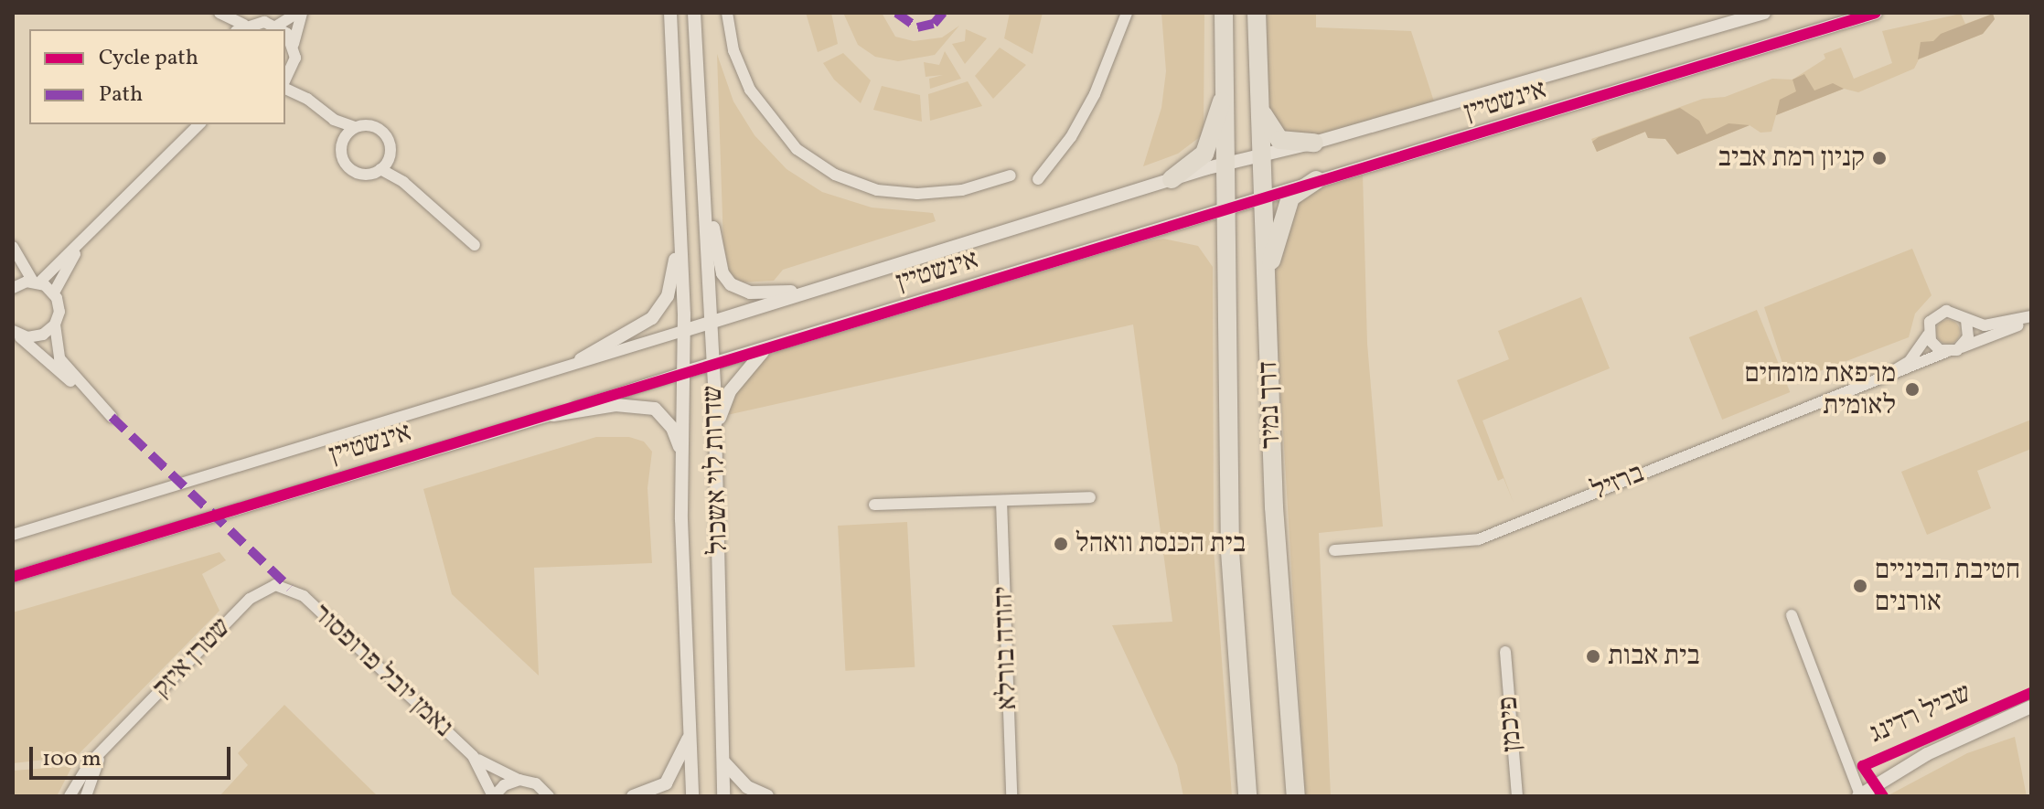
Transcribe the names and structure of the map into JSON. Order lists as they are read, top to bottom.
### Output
{
  "streets": {
    "highway": ["דרך נמיר"],
    "street": [
      "אינשטיין",
      "שדרות לוי אשכול",
      "ברזיל",
      "יהודה בורלא",
      "שטרן איזק",
      "נאמן יובל פרופסור",
      "פיכמן"
    ],
    "cycle path": ["שביל רדינג"]
  },
  "crossings": [
    ["אינשטיין", "דרך נמיר"],
    ["אינשטיין", "שדרות לוי אשכול"],
    ["שטרן איזק", "נאמן יובל פרופסור"]
  ],
  "places": [
    "קניון רמת אביב",
    "מרפאת מומחים לאומית",
    "בית הכנסת וואהל",
    "חטיבת הביניים אורנים",
    "בית אבות"
  ],
  "legend": ["Cycle path", "Path"],
  "scale_bar": "100 m"
}
